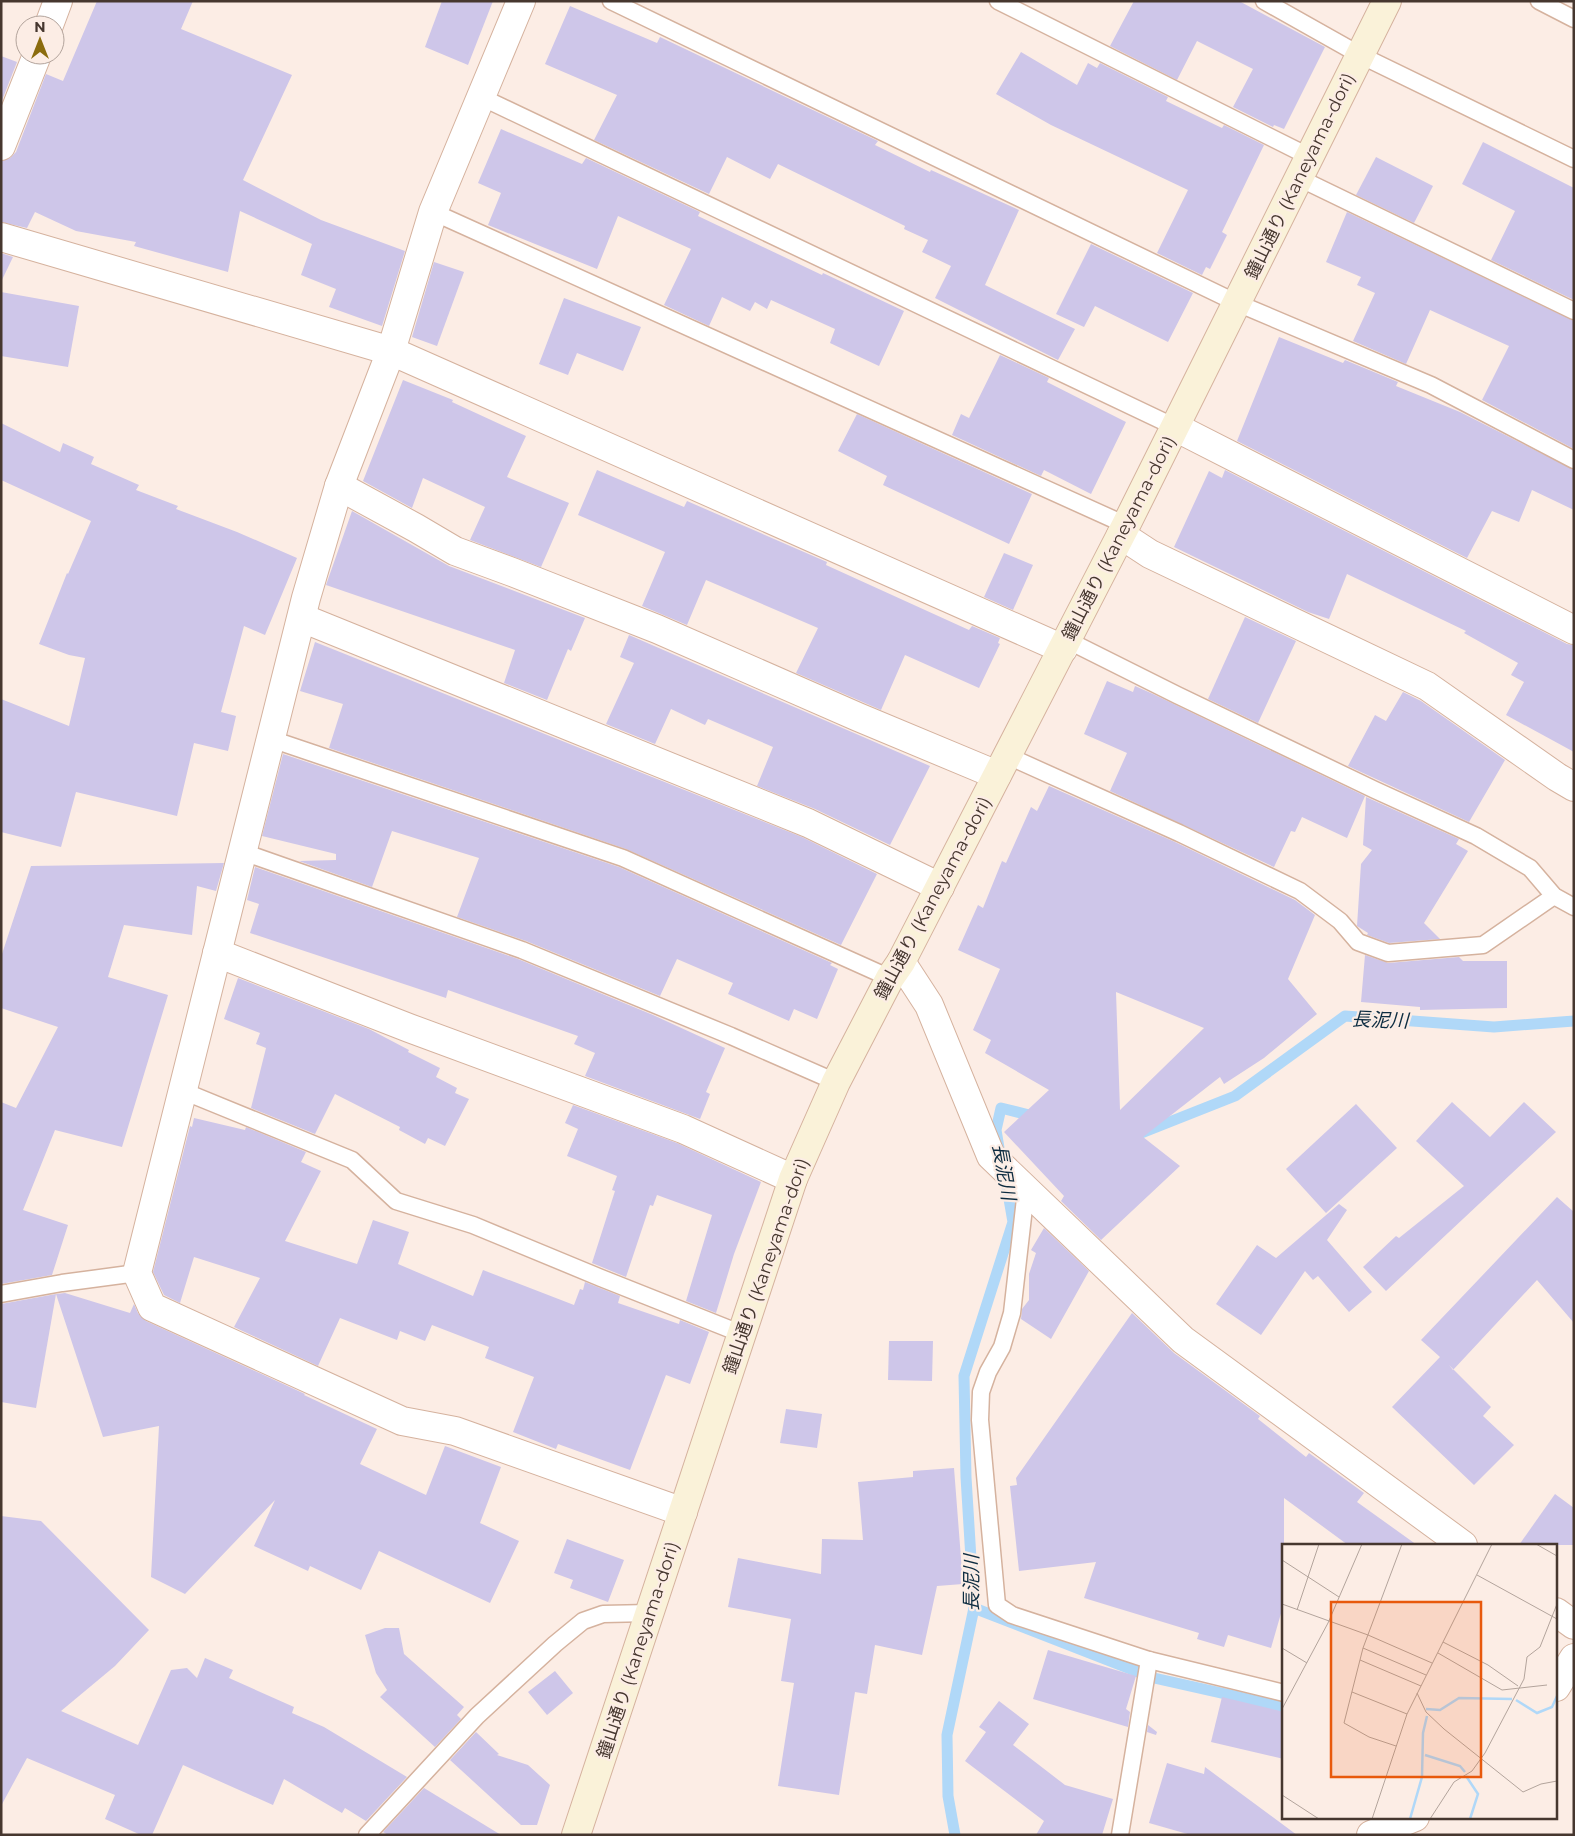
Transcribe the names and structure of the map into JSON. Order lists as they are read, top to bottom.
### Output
{
  "streets": {
    "main road": ["鐘山通り (Kaneyama-dori)"]
  },
  "water": ["長泥川"],
  "north": "top"
}
